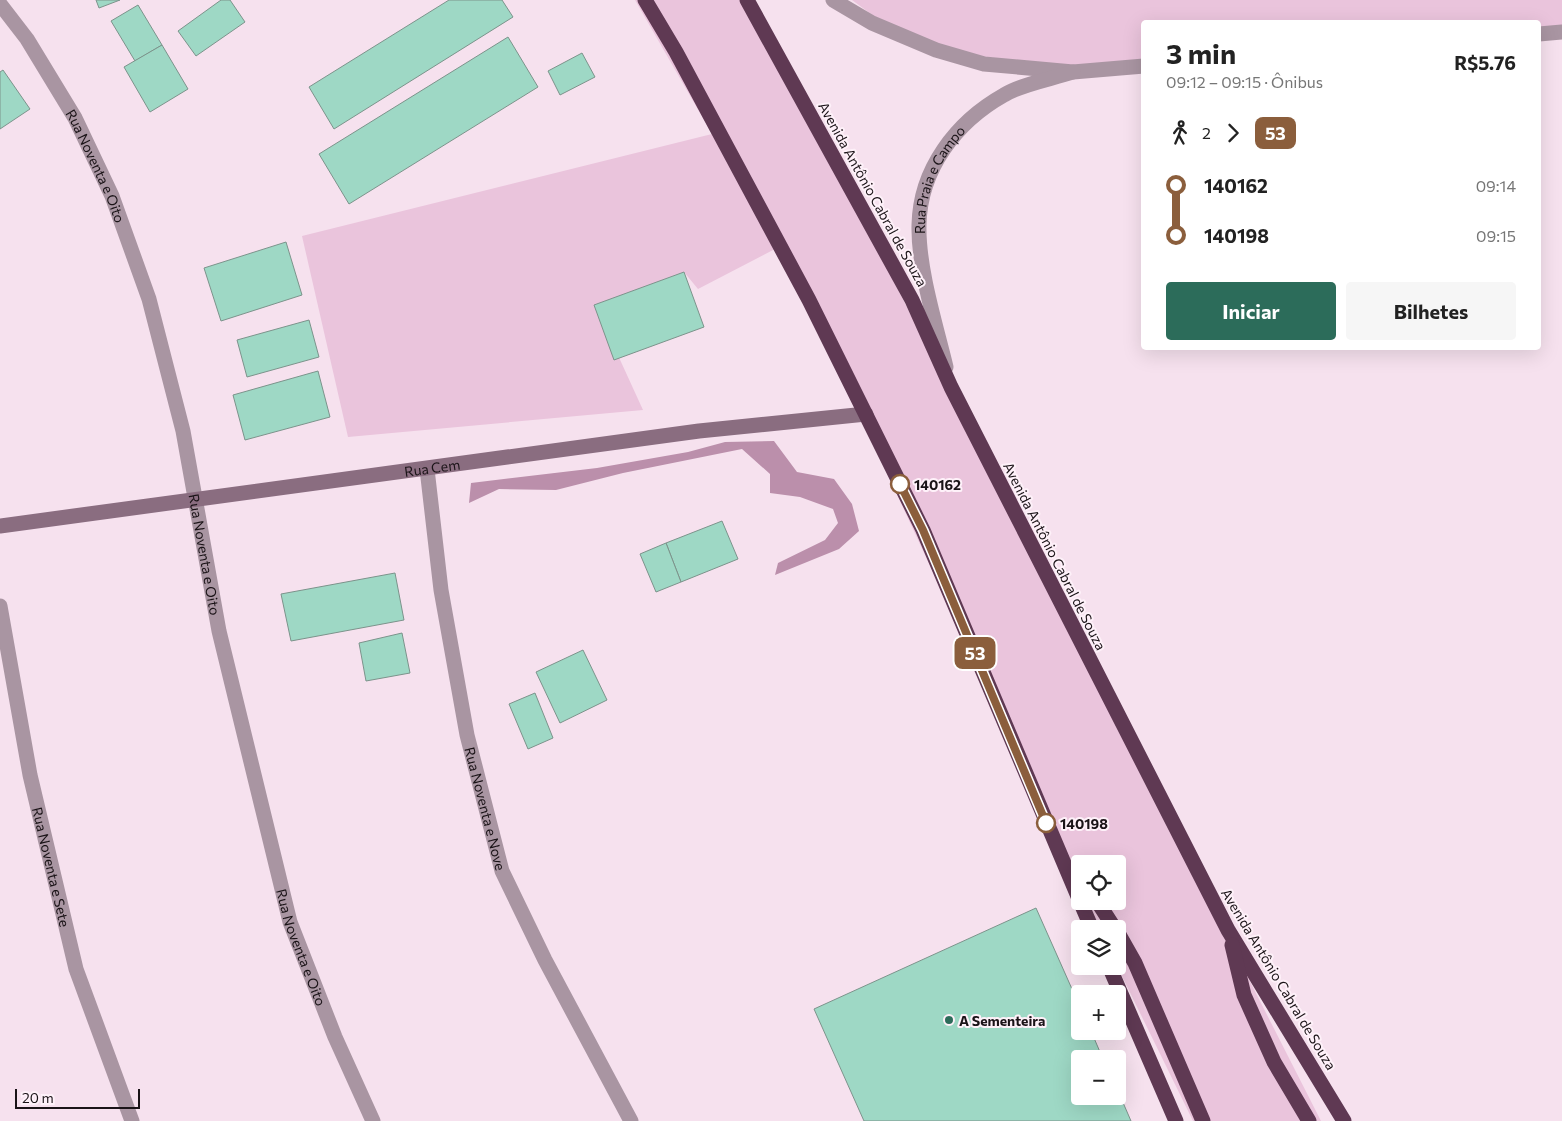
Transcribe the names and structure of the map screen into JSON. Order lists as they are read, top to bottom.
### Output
{
  "streets": {
    "highway": ["Avenida Antônio Cabral de Souza"],
    "street": [
      "Rua Noventa e Oito",
      "Rua Praia e Campo",
      "Rua Cem",
      "Rua Noventa e Nove",
      "Rua Noventa e Sete"
    ]
  },
  "crossings": [
    ["Rua Noventa e Oito", "Rua Cem"],
    ["Rua Praia e Campo", "Avenida Antônio Cabral de Souza"],
    ["Rua Cem", "Rua Noventa e Nove"]
  ],
  "places": ["140162", "140198", "A Sementeira"],
  "lines": ["bus line 53"],
  "scale_bar": "20 m",
  "page": {
    "on_map": "53",
    "heading": ["3 min", "09:12 – 09:15 · Ônibus", "R$5.76"],
    "legs": ["2", "53"],
    "list": [
      {
        "name": "140162",
        "value": "09:14"
      },
      {
        "name": "140198",
        "value": "09:15"
      }
    ],
    "buttons": ["Iniciar", "Bilhetes"],
    "map_buttons": ["+", "−"],
    "scale": "20 m"
  }
}
